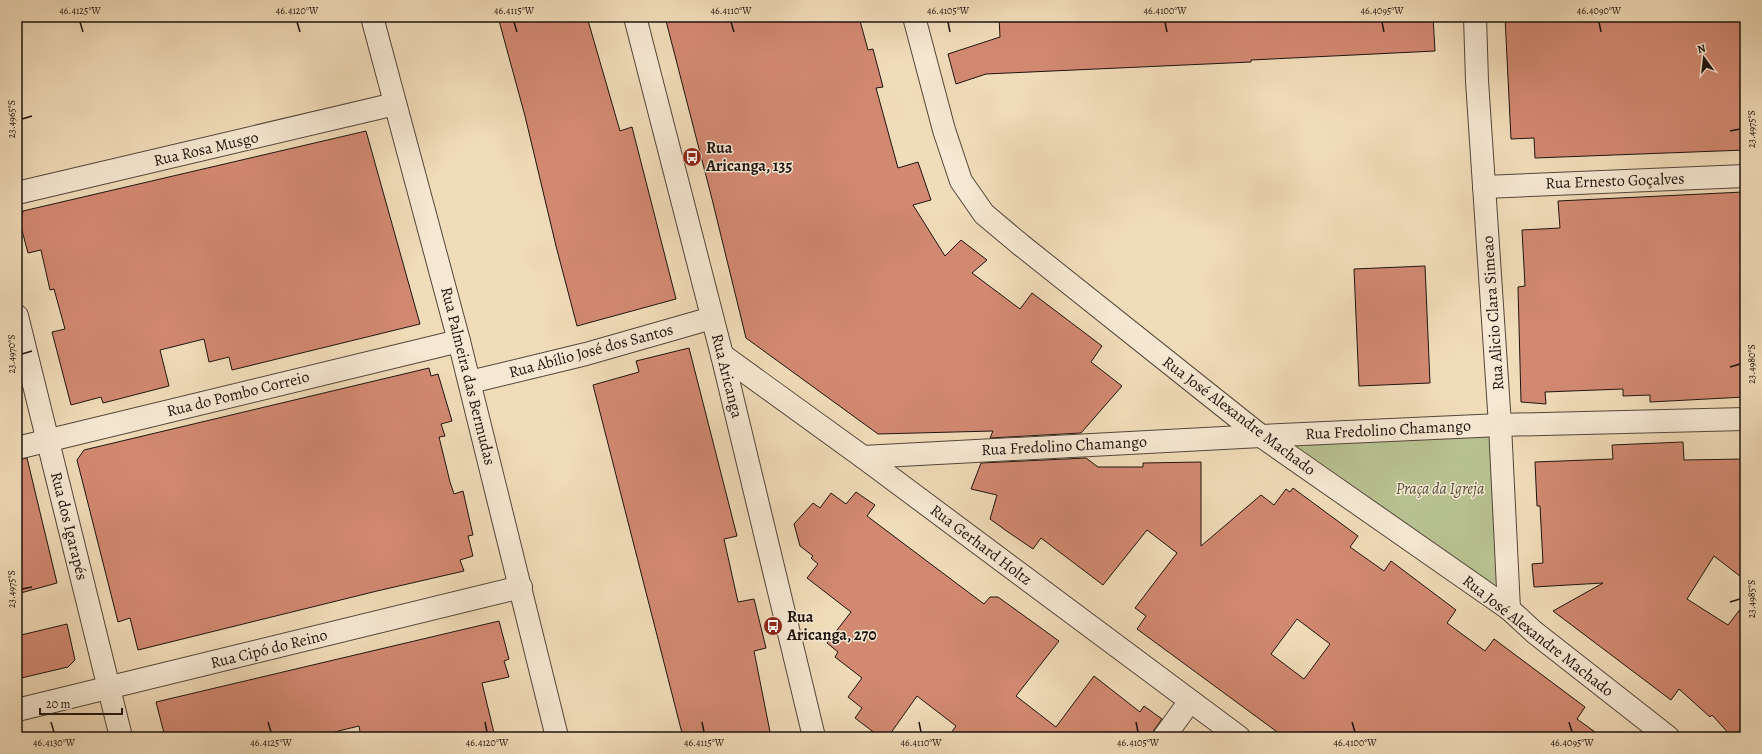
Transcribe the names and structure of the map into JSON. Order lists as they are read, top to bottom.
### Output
{
  "streets": {
    "street": [
      "Rua Rosa Musgo",
      "Rua Ernesto Goçalves",
      "Rua Alicio Clara Simeao",
      "Rua Abílio José dos Santos",
      "Rua Palmeira das Bermudas",
      "Rua Aricanga",
      "Rua do Pombo Correio",
      "Rua José Alexandre Machado",
      "Rua Fredolino Chamango",
      "Rua dos Igarapés",
      "Rua Gerhard Holtz",
      "Rua Cipó do Reino"
    ]
  },
  "crossings": [
    ["Rua Rosa Musgo", "Rua Palmeira das Bermudas"],
    ["Rua Ernesto Goçalves", "Rua Alicio Clara Simeao"],
    ["Rua Alicio Clara Simeao", "Rua José Alexandre Machado"],
    ["Rua Alicio Clara Simeao", "Rua Fredolino Chamango"],
    ["Rua Abílio José dos Santos", "Rua Palmeira das Bermudas"],
    ["Rua Abílio José dos Santos", "Rua Aricanga"],
    ["Rua Palmeira das Bermudas", "Rua do Pombo Correio"],
    ["Rua Palmeira das Bermudas", "Rua Cipó do Reino"],
    ["Rua Aricanga", "Rua Gerhard Holtz"],
    ["Rua do Pombo Correio", "Rua dos Igarapés"],
    ["Rua José Alexandre Machado", "Rua Fredolino Chamango"],
    ["Rua Fredolino Chamango", "Rua Gerhard Holtz"],
    ["Rua dos Igarapés", "Rua Cipó do Reino"]
  ],
  "parks": ["Praça da Igreja"],
  "places": {
    "bus stop": ["Rua Aricanga, 135", "Rua Aricanga, 270"]
  },
  "scale_bar": "20 m",
  "north": "top",
  "coordinates": [
    "46.4125°W",
    "46.4120°W",
    "46.4115°W",
    "46.4110°W",
    "46.4105°W",
    "46.4100°W",
    "46.4095°W",
    "46.4090°W",
    "23.4965°S",
    "23.4975°S",
    "23.4970°S",
    "23.4980°S",
    "23.4985°S",
    "46.4130°W"
  ]
}
